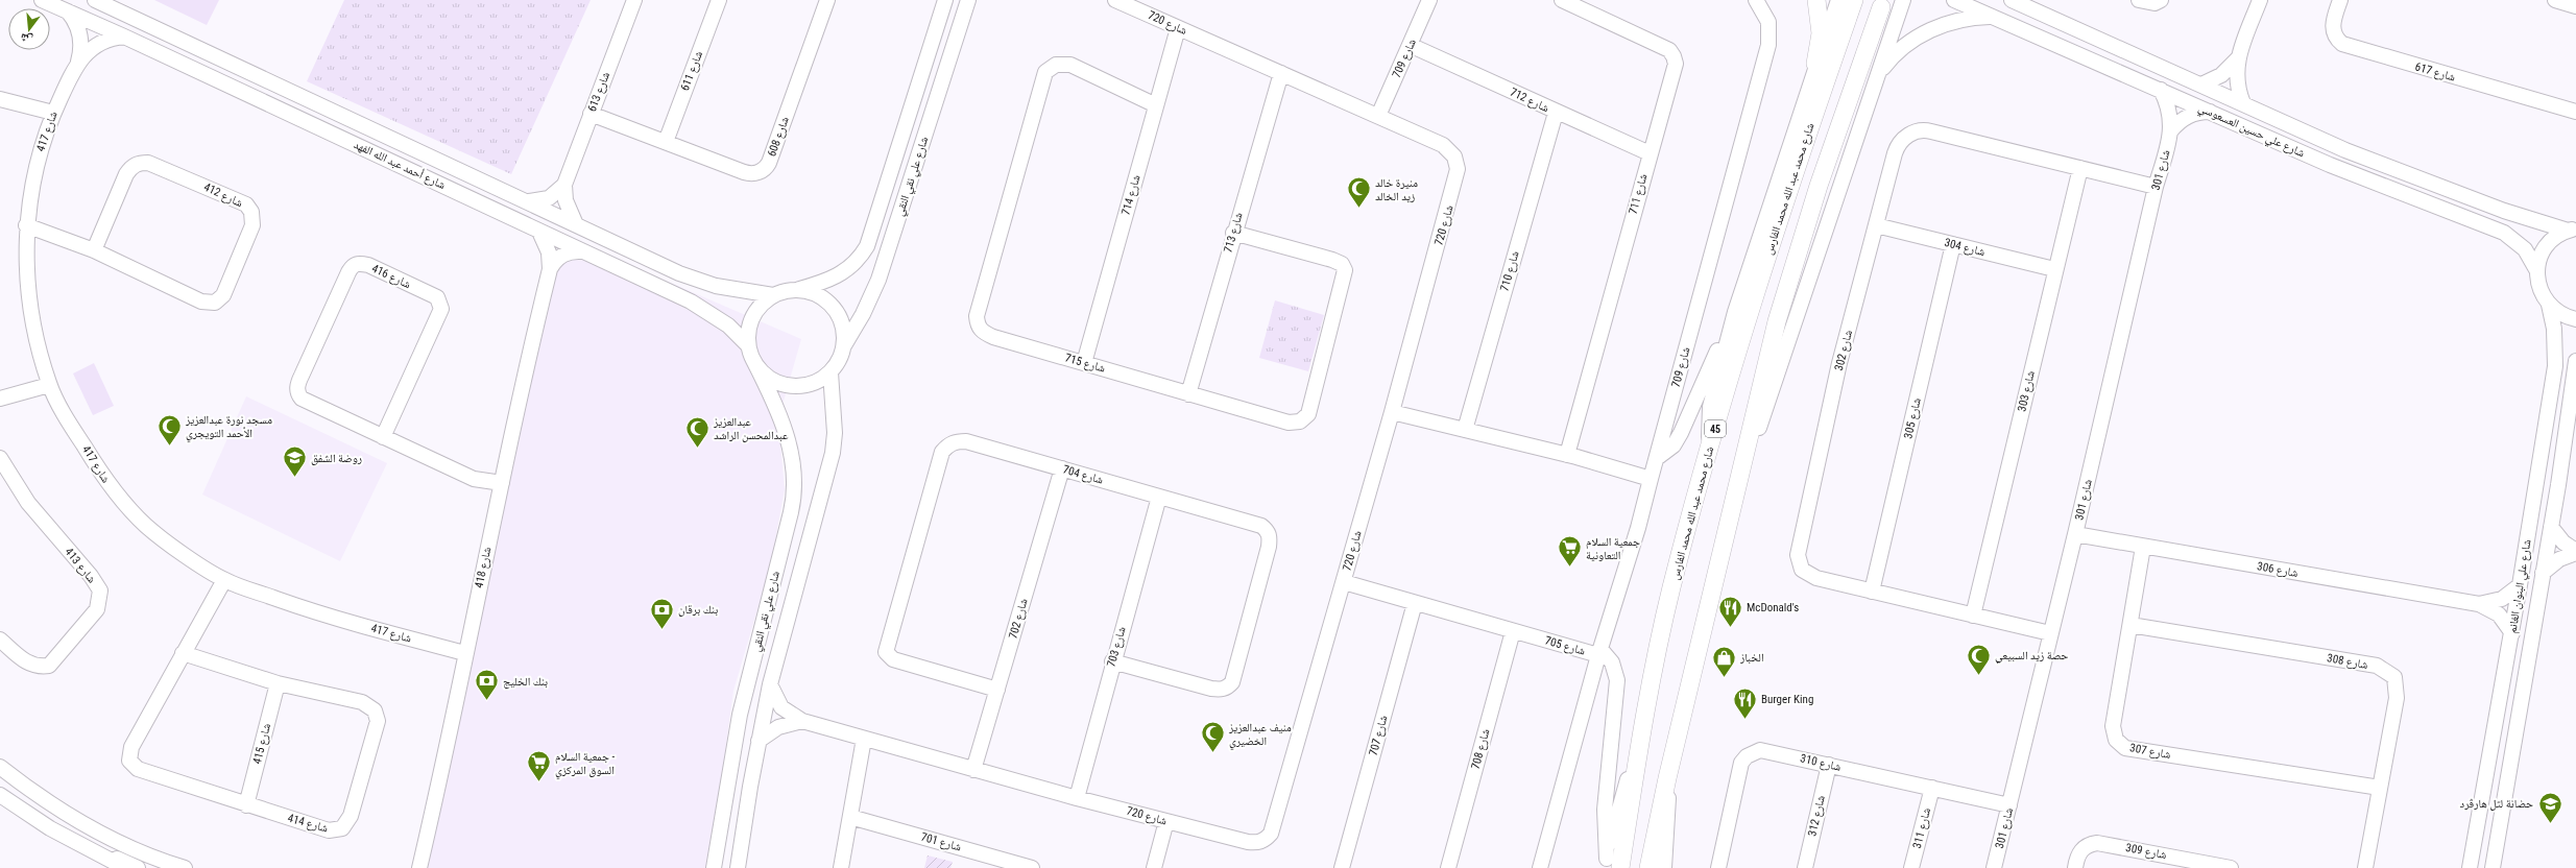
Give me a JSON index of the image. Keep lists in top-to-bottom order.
{
  "streets": {
    "main road": ["شارع محمد عبد الله محمد الفارس", "45"],
    "street": [
      "شارع 720",
      "شارع 709",
      "شارع 611",
      "شارع 617",
      "شارع 613",
      "شارع 712",
      "شارع علي حسين العسعوسي",
      "شارع 417",
      "شارع 608",
      "شارع أحمد عبد الله الفهد",
      "شارع 301",
      "شارع علي نقي النقي",
      "شارع 711",
      "شارع 412",
      "شارع 714",
      "شارع 713",
      "شارع 304",
      "شارع 710",
      "شارع 416",
      "شارع 302",
      "شارع 715",
      "شارع 303",
      "شارع 305",
      "شارع 704",
      "شارع 413",
      "شارع 418",
      "شارع 306",
      "شارع علي البنوان الغانم",
      "شارع 702",
      "شارع 705",
      "شارع 703",
      "شارع 308",
      "شارع 707",
      "شارع 415",
      "شارع 708",
      "شارع 307",
      "شارع 310",
      "شارع 312",
      "شارع 414",
      "شارع 311",
      "شارع 701",
      "شارع 309"
    ]
  },
  "crossings": [
    ["شارع 720", "شارع 709"],
    ["شارع 720", "شارع علي نقي النقي"],
    ["شارع 720", "شارع 714"],
    ["شارع 720", "شارع 713"],
    ["شارع 720", "شارع 702"],
    ["شارع 720", "شارع 705"],
    ["شارع 720", "شارع 703"],
    ["شارع 709", "شارع 712"],
    ["شارع 709", "شارع 705"],
    ["شارع 611", "شارع 608"],
    ["شارع 613", "شارع 608"],
    ["شارع 613", "شارع أحمد عبد الله الفهد"],
    ["شارع 712", "شارع 711"],
    ["شارع 712", "شارع 710"],
    ["شارع علي حسين العسعوسي", "شارع 301"],
    ["شارع 417", "شارع أحمد عبد الله الفهد"],
    ["شارع 417", "شارع 412"],
    ["شارع 417", "شارع 418"],
    ["شارع 417", "شارع 414"],
    ["شارع أحمد عبد الله الفهد", "شارع علي نقي النقي"],
    ["شارع أحمد عبد الله الفهد", "شارع 418"],
    ["شارع 301", "شارع 302"],
    ["شارع 301", "شارع 306"],
    ["شارع 301", "شارع 310"],
    ["شارع 714", "شارع 715"],
    ["شارع 713", "شارع 715"],
    ["شارع 304", "شارع 302"],
    ["شارع 304", "شارع 303"],
    ["شارع 304", "شارع 305"],
    ["شارع 416", "شارع 418"],
    ["شارع 302", "شارع 303"],
    ["شارع 302", "شارع 305"],
    ["شارع 704", "شارع 702"],
    ["شارع 704", "شارع 703"],
    ["شارع 306", "شارع علي البنوان الغانم"],
    ["شارع 306", "شارع 307"],
    ["شارع 705", "شارع 707"],
    ["شارع 705", "شارع 708"],
    ["شارع 308", "شارع 307"],
    ["شارع 415", "شارع 414"],
    ["شارع 310", "شارع 312"],
    ["شارع 310", "شارع 311"]
  ],
  "places": {
    "mosque": [
      "منيرة خالد زيد الخالد",
      "مسجد نورة عبدالعزيز الأحمد التويجري",
      "عبدالعزيز عبدالمحسن الراشد",
      "حصة زيد السبيعي",
      "منيف عبدالعزيز الخضيري"
    ],
    "school or university": ["روضة الشفق", "حضانة لتل هارڤرد"],
    "supermarket": ["جمعية السلام التعاونية", "جمعية السلام - السوق المركزي"],
    "restaurant": ["McDonald's", "Burger King"],
    "bank": ["بنك برقان", "بنك الخليج"],
    "shop": ["الخباز"]
  },
  "north": "bottom"
}
